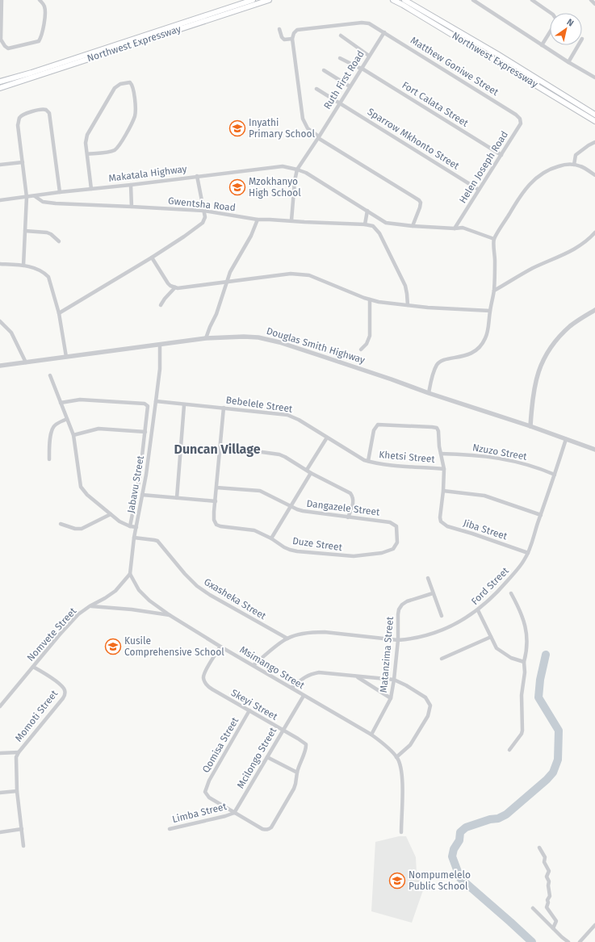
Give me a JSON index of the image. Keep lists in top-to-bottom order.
{
  "streets": {
    "main road": ["Northwest Expressway"],
    "street": [
      "Matthew Goniwe Street",
      "Ruth First Road",
      "Fort Calata Street",
      "Sparrow Mkhonto Street",
      "Helen Joseph Road",
      "Makatala Highway",
      "Gwentsha Road",
      "Douglas Smith Highway",
      "Bebelele Street",
      "Nzuzo Street",
      "Khetsi Street",
      "Jabavu Street",
      "Dangazele Street",
      "Jiba Street",
      "Duze Street",
      "Ford Street",
      "Gxasheka Street",
      "Nomvete Street",
      "Matanzima Street",
      "Msimango Street",
      "Skeyi Street",
      "Momoti Street",
      "Qomisa Street",
      "Mcilongo Street",
      "Limba Street"
    ]
  },
  "crossings": [
    ["Matthew Goniwe Street", "Ruth First Road"],
    ["Matthew Goniwe Street", "Helen Joseph Road"],
    ["Ruth First Road", "Fort Calata Street"],
    ["Ruth First Road", "Sparrow Mkhonto Street"],
    ["Ruth First Road", "Makatala Highway"],
    ["Fort Calata Street", "Helen Joseph Road"],
    ["Sparrow Mkhonto Street", "Helen Joseph Road"],
    ["Helen Joseph Road", "Makatala Highway"],
    ["Makatala Highway", "Gwentsha Road"],
    ["Douglas Smith Highway", "Jabavu Street"],
    ["Douglas Smith Highway", "Ford Street"],
    ["Bebelele Street", "Khetsi Street"],
    ["Bebelele Street", "Jabavu Street"],
    ["Nzuzo Street", "Ford Street"],
    ["Jabavu Street", "Gxasheka Street"],
    ["Jabavu Street", "Msimango Street"],
    ["Dangazele Street", "Duze Street"],
    ["Jiba Street", "Ford Street"],
    ["Ford Street", "Gxasheka Street"],
    ["Ford Street", "Matanzima Street"],
    ["Ford Street", "Msimango Street"],
    ["Nomvete Street", "Msimango Street"],
    ["Nomvete Street", "Momoti Street"],
    ["Matanzima Street", "Msimango Street"],
    ["Msimango Street", "Skeyi Street"],
    ["Msimango Street", "Mcilongo Street"],
    ["Skeyi Street", "Qomisa Street"],
    ["Skeyi Street", "Mcilongo Street"],
    ["Skeyi Street", "Limba Street"],
    ["Qomisa Street", "Limba Street"],
    ["Mcilongo Street", "Limba Street"]
  ],
  "districts": ["Duncan Village"],
  "places": {
    "school or university": [
      "Inyathi Primary School",
      "Mzokhanyo High School",
      "Kusile Comprehensive School",
      "Nompumelelo Public School"
    ]
  },
  "north": "top right"
}
